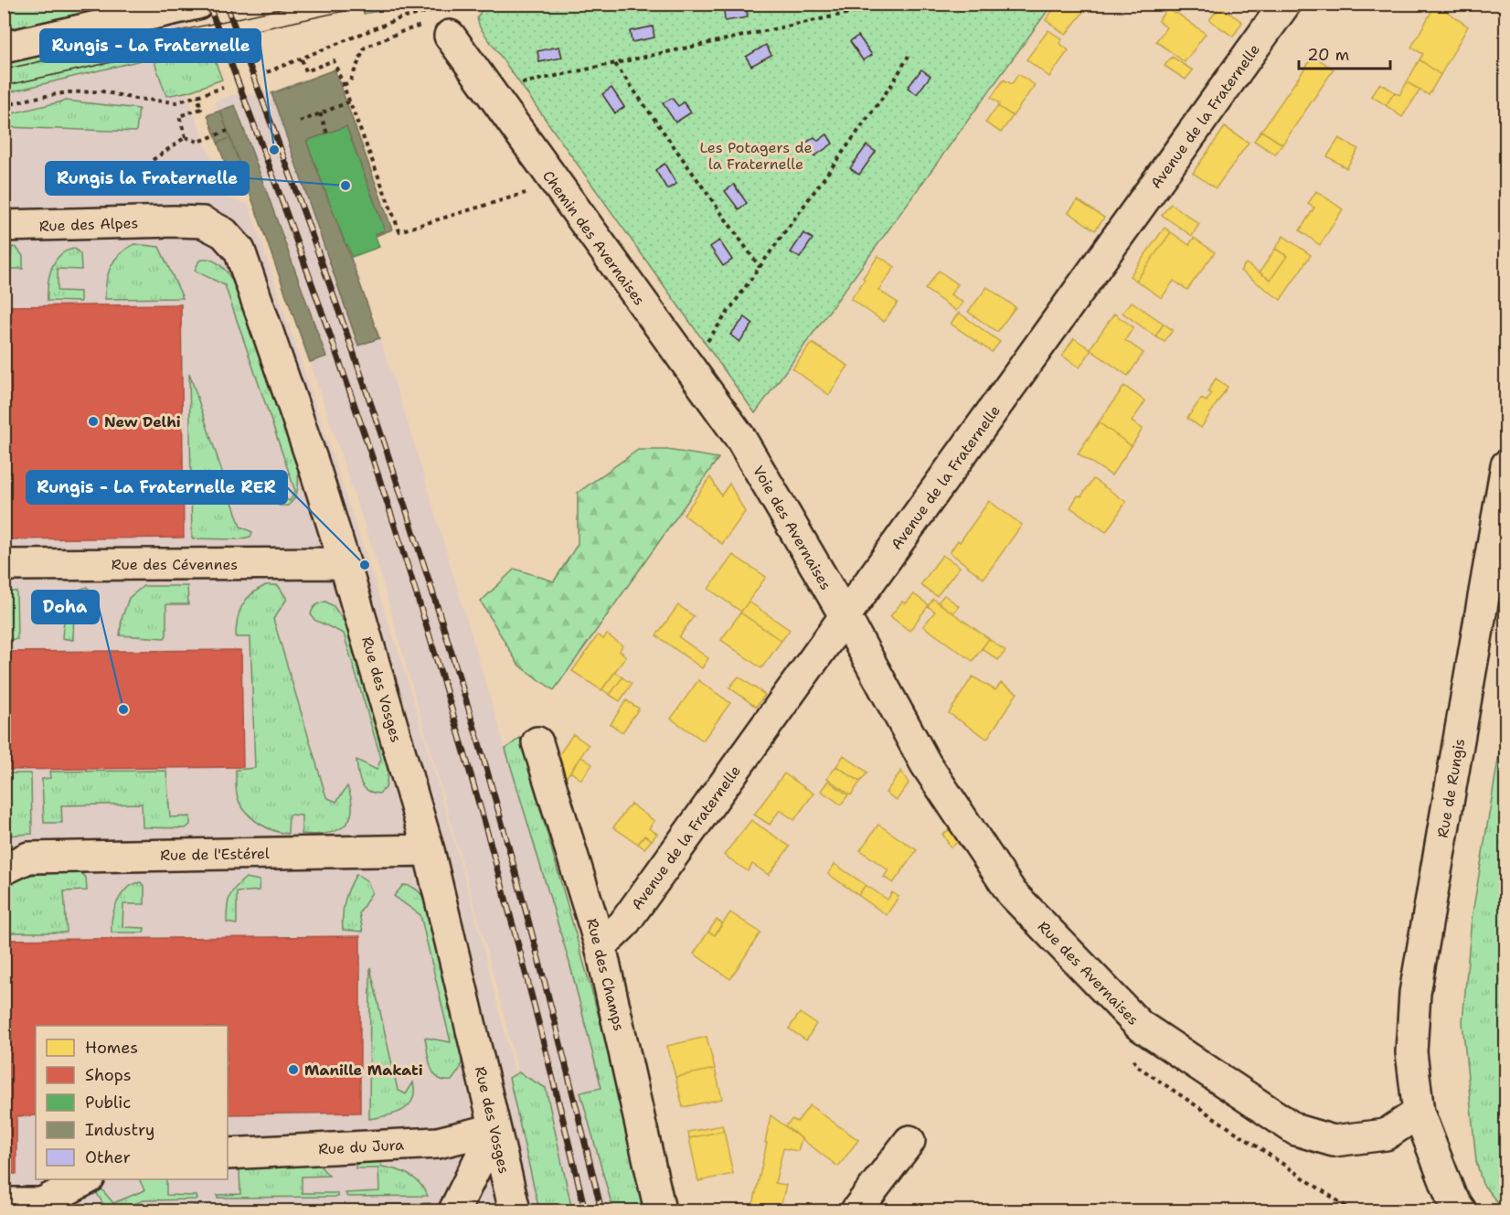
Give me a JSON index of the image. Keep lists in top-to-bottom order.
{
  "streets": {
    "street": [
      "Avenue de la Fraternelle",
      "Rue des Alpes",
      "Chemin des Avernaises",
      "Voie des Avernaises",
      "Rue des Cévennes",
      "Rue des Vosges",
      "Rue de Rungis",
      "Rue de l'Estérel",
      "Rue des Avernaises",
      "Rue des Champs",
      "Rue du Jura"
    ]
  },
  "crossings": [
    ["Avenue de la Fraternelle", "Voie des Avernaises"],
    ["Avenue de la Fraternelle", "Rue des Avernaises"],
    ["Avenue de la Fraternelle", "Rue des Champs"],
    ["Rue des Alpes", "Rue des Vosges"],
    ["Chemin des Avernaises", "Voie des Avernaises"],
    ["Voie des Avernaises", "Rue des Avernaises"],
    ["Rue des Cévennes", "Rue des Vosges"],
    ["Rue des Vosges", "Rue de l'Estérel"],
    ["Rue des Vosges", "Rue du Jura"],
    ["Rue de Rungis", "Rue des Avernaises"]
  ],
  "parks": ["Les Potagers de la Fraternelle"],
  "places": [
    "Rungis - La Fraternelle",
    "Rungis la Fraternelle",
    "New Delhi",
    "Rungis - La Fraternelle RER",
    "Doha",
    "Manille Makati"
  ],
  "legend": [
    "Homes",
    "Shops",
    "Public",
    "Industry",
    "Other"
  ],
  "scale_bar": "20 m"
}
